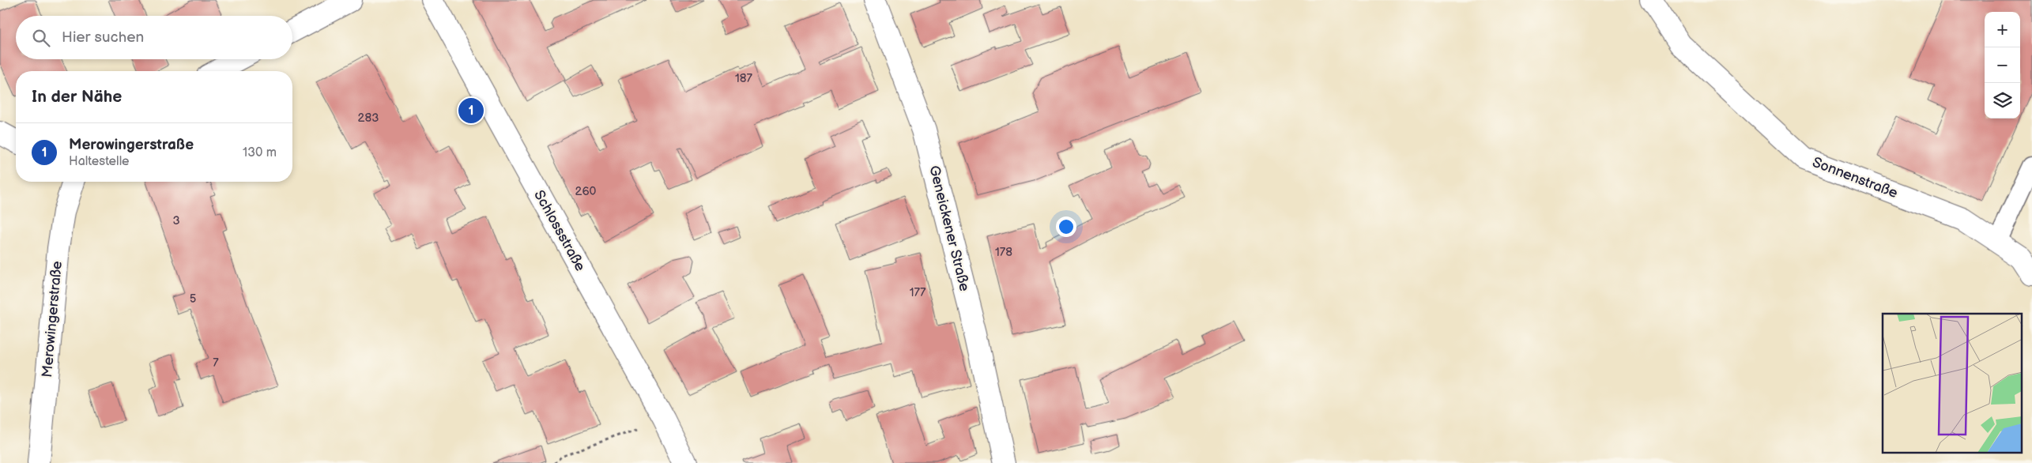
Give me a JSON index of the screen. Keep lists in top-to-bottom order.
{
  "streets": {
    "street": [
      "Sonnenstraße",
      "Geneickener Straße",
      "Schlossstraße",
      "Merowingerstraße"
    ]
  },
  "house_numbers": [
    "187",
    "283",
    "260",
    "3",
    "178",
    "177",
    "5",
    "7"
  ],
  "page": {
    "map_buttons": ["+", "−"],
    "search": "Hier suchen",
    "heading": "In der Nähe",
    "pins": "1",
    "list": [
      {
        "mark": "1",
        "name": "Merowingerstraße",
        "note": "Haltestelle",
        "value": "130 m"
      }
    ]
  }
}
